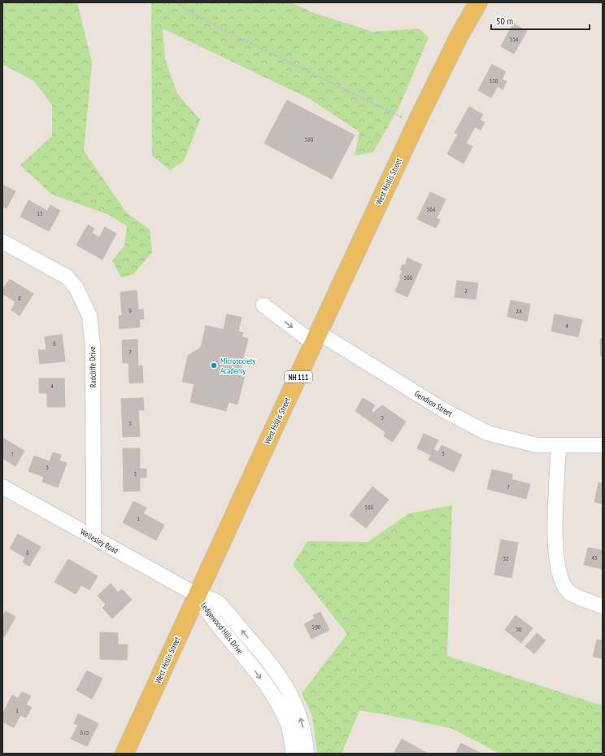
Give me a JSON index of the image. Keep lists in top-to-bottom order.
{
  "streets": {
    "main road": ["West Hollis Street", "NH 111"],
    "street": [
      "Radcliffe Drive",
      "Gendron Street",
      "Wellesley Road",
      "Ledgewood Hills Drive"
    ]
  },
  "crossings": [
    ["West Hollis Street", "Gendron Street"],
    ["West Hollis Street", "Wellesley Road"],
    ["West Hollis Street", "Ledgewood Hills Drive"],
    ["Radcliffe Drive", "Wellesley Road"],
    ["Wellesley Road", "Ledgewood Hills Drive"]
  ],
  "places": ["Microsociety Academy"],
  "house_numbers": [
    "554",
    "558",
    "589",
    "564",
    "13",
    "566",
    "2",
    "8",
    "9",
    "2A",
    "4",
    "6",
    "7",
    "4",
    "3",
    "5",
    "5",
    "7",
    "5",
    "3",
    "7",
    "586",
    "1",
    "6",
    "45",
    "52",
    "590",
    "50",
    "1",
    "615"
  ],
  "scale_bar": "50 m"
}
